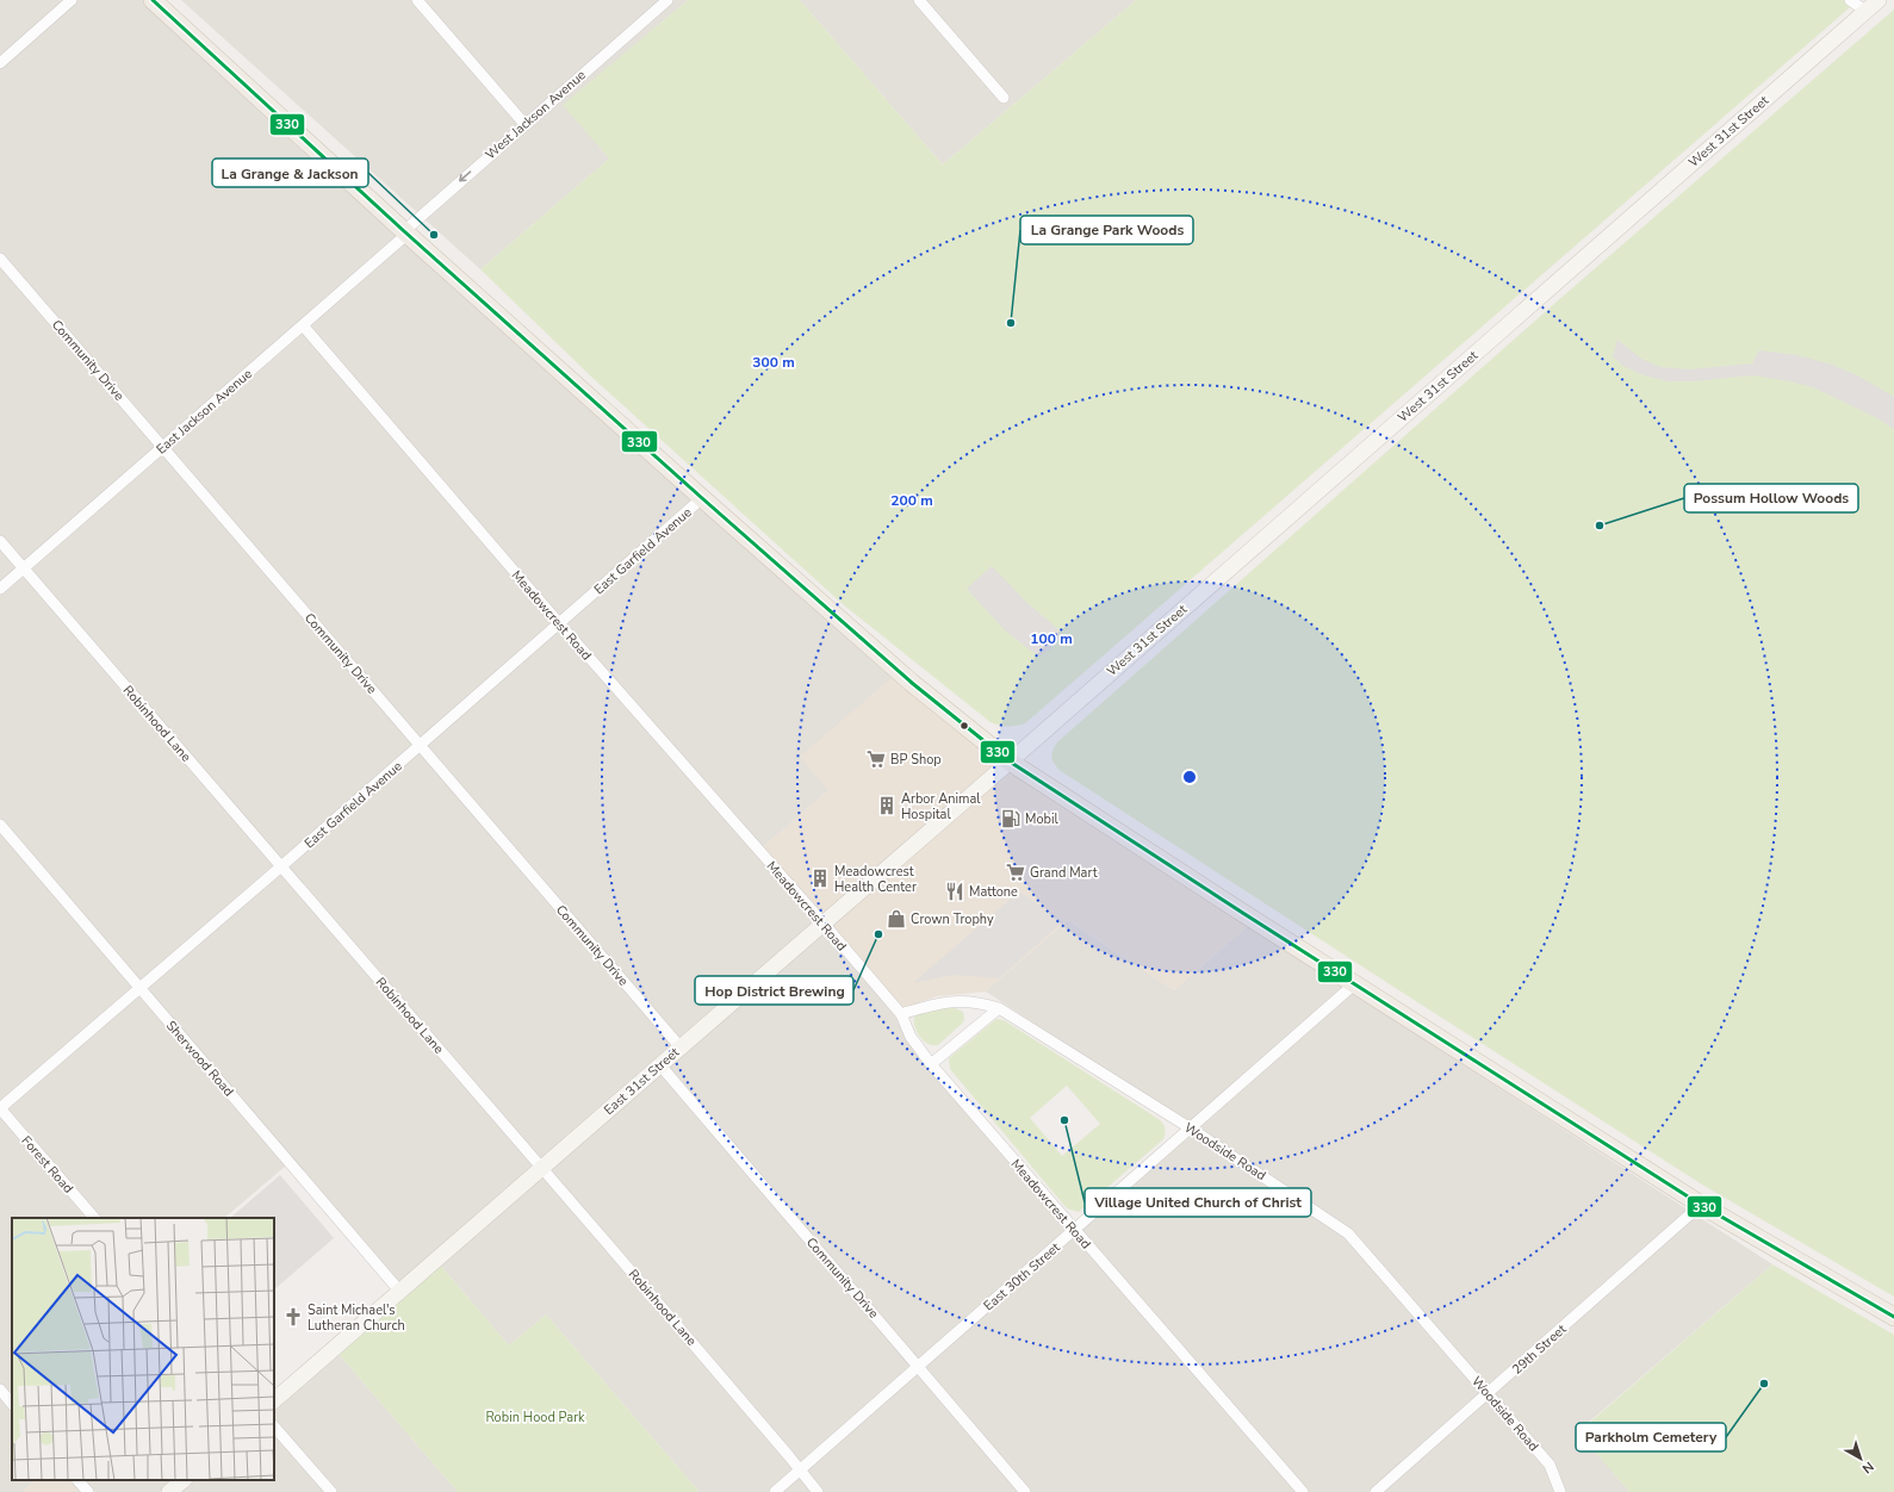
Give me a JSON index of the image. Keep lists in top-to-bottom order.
{
  "streets": {
    "main road": ["West 31st Street", "East 31st Street"],
    "street": [
      "West Jackson Avenue",
      "Community Drive",
      "East Jackson Avenue",
      "East Garfield Avenue",
      "Meadowcrest Road",
      "Robinhood Lane",
      "Sherwood Road",
      "Woodside Road",
      "Forest Road",
      "East 30th Street",
      "29th Street"
    ]
  },
  "crossings": [
    ["West Jackson Avenue", "East Jackson Avenue"],
    ["West 31st Street", "East 31st Street"],
    ["Community Drive", "East Jackson Avenue"],
    ["Community Drive", "East Garfield Avenue"],
    ["Community Drive", "East 31st Street"],
    ["Community Drive", "East 30th Street"],
    ["East Jackson Avenue", "Meadowcrest Road"],
    ["East Jackson Avenue", "Robinhood Lane"],
    ["East Garfield Avenue", "Meadowcrest Road"],
    ["East Garfield Avenue", "Robinhood Lane"],
    ["East Garfield Avenue", "Sherwood Road"],
    ["East Garfield Avenue", "Forest Road"],
    ["Meadowcrest Road", "East 31st Street"],
    ["Meadowcrest Road", "Woodside Road"],
    ["Meadowcrest Road", "East 30th Street"],
    ["Robinhood Lane", "East 31st Street"],
    ["Robinhood Lane", "East 30th Street"],
    ["Sherwood Road", "East 31st Street"],
    ["Woodside Road", "East 30th Street"],
    ["Woodside Road", "29th Street"]
  ],
  "one_way": ["West Jackson Avenue"],
  "parks": ["Robin Hood Park"],
  "places": {
    "other": [
      "La Grange & Jackson",
      "La Grange Park Woods",
      "Possum Hollow Woods",
      "Hop District Brewing",
      "Village United Church of Christ",
      "Parkholm Cemetery"
    ],
    "supermarket": ["BP Shop", "Grand Mart"],
    "building": ["Arbor Animal Hospital", "Meadowcrest Health Center"],
    "fuel station": ["Mobil"],
    "restaurant": ["Mattone"],
    "shop": ["Crown Trophy"],
    "church": ["Saint Michael's Lutheran Church"]
  },
  "lines": ["transit line 330"],
  "north": "bottom right",
  "rings": ["300 m", "200 m", "100 m"]
}
